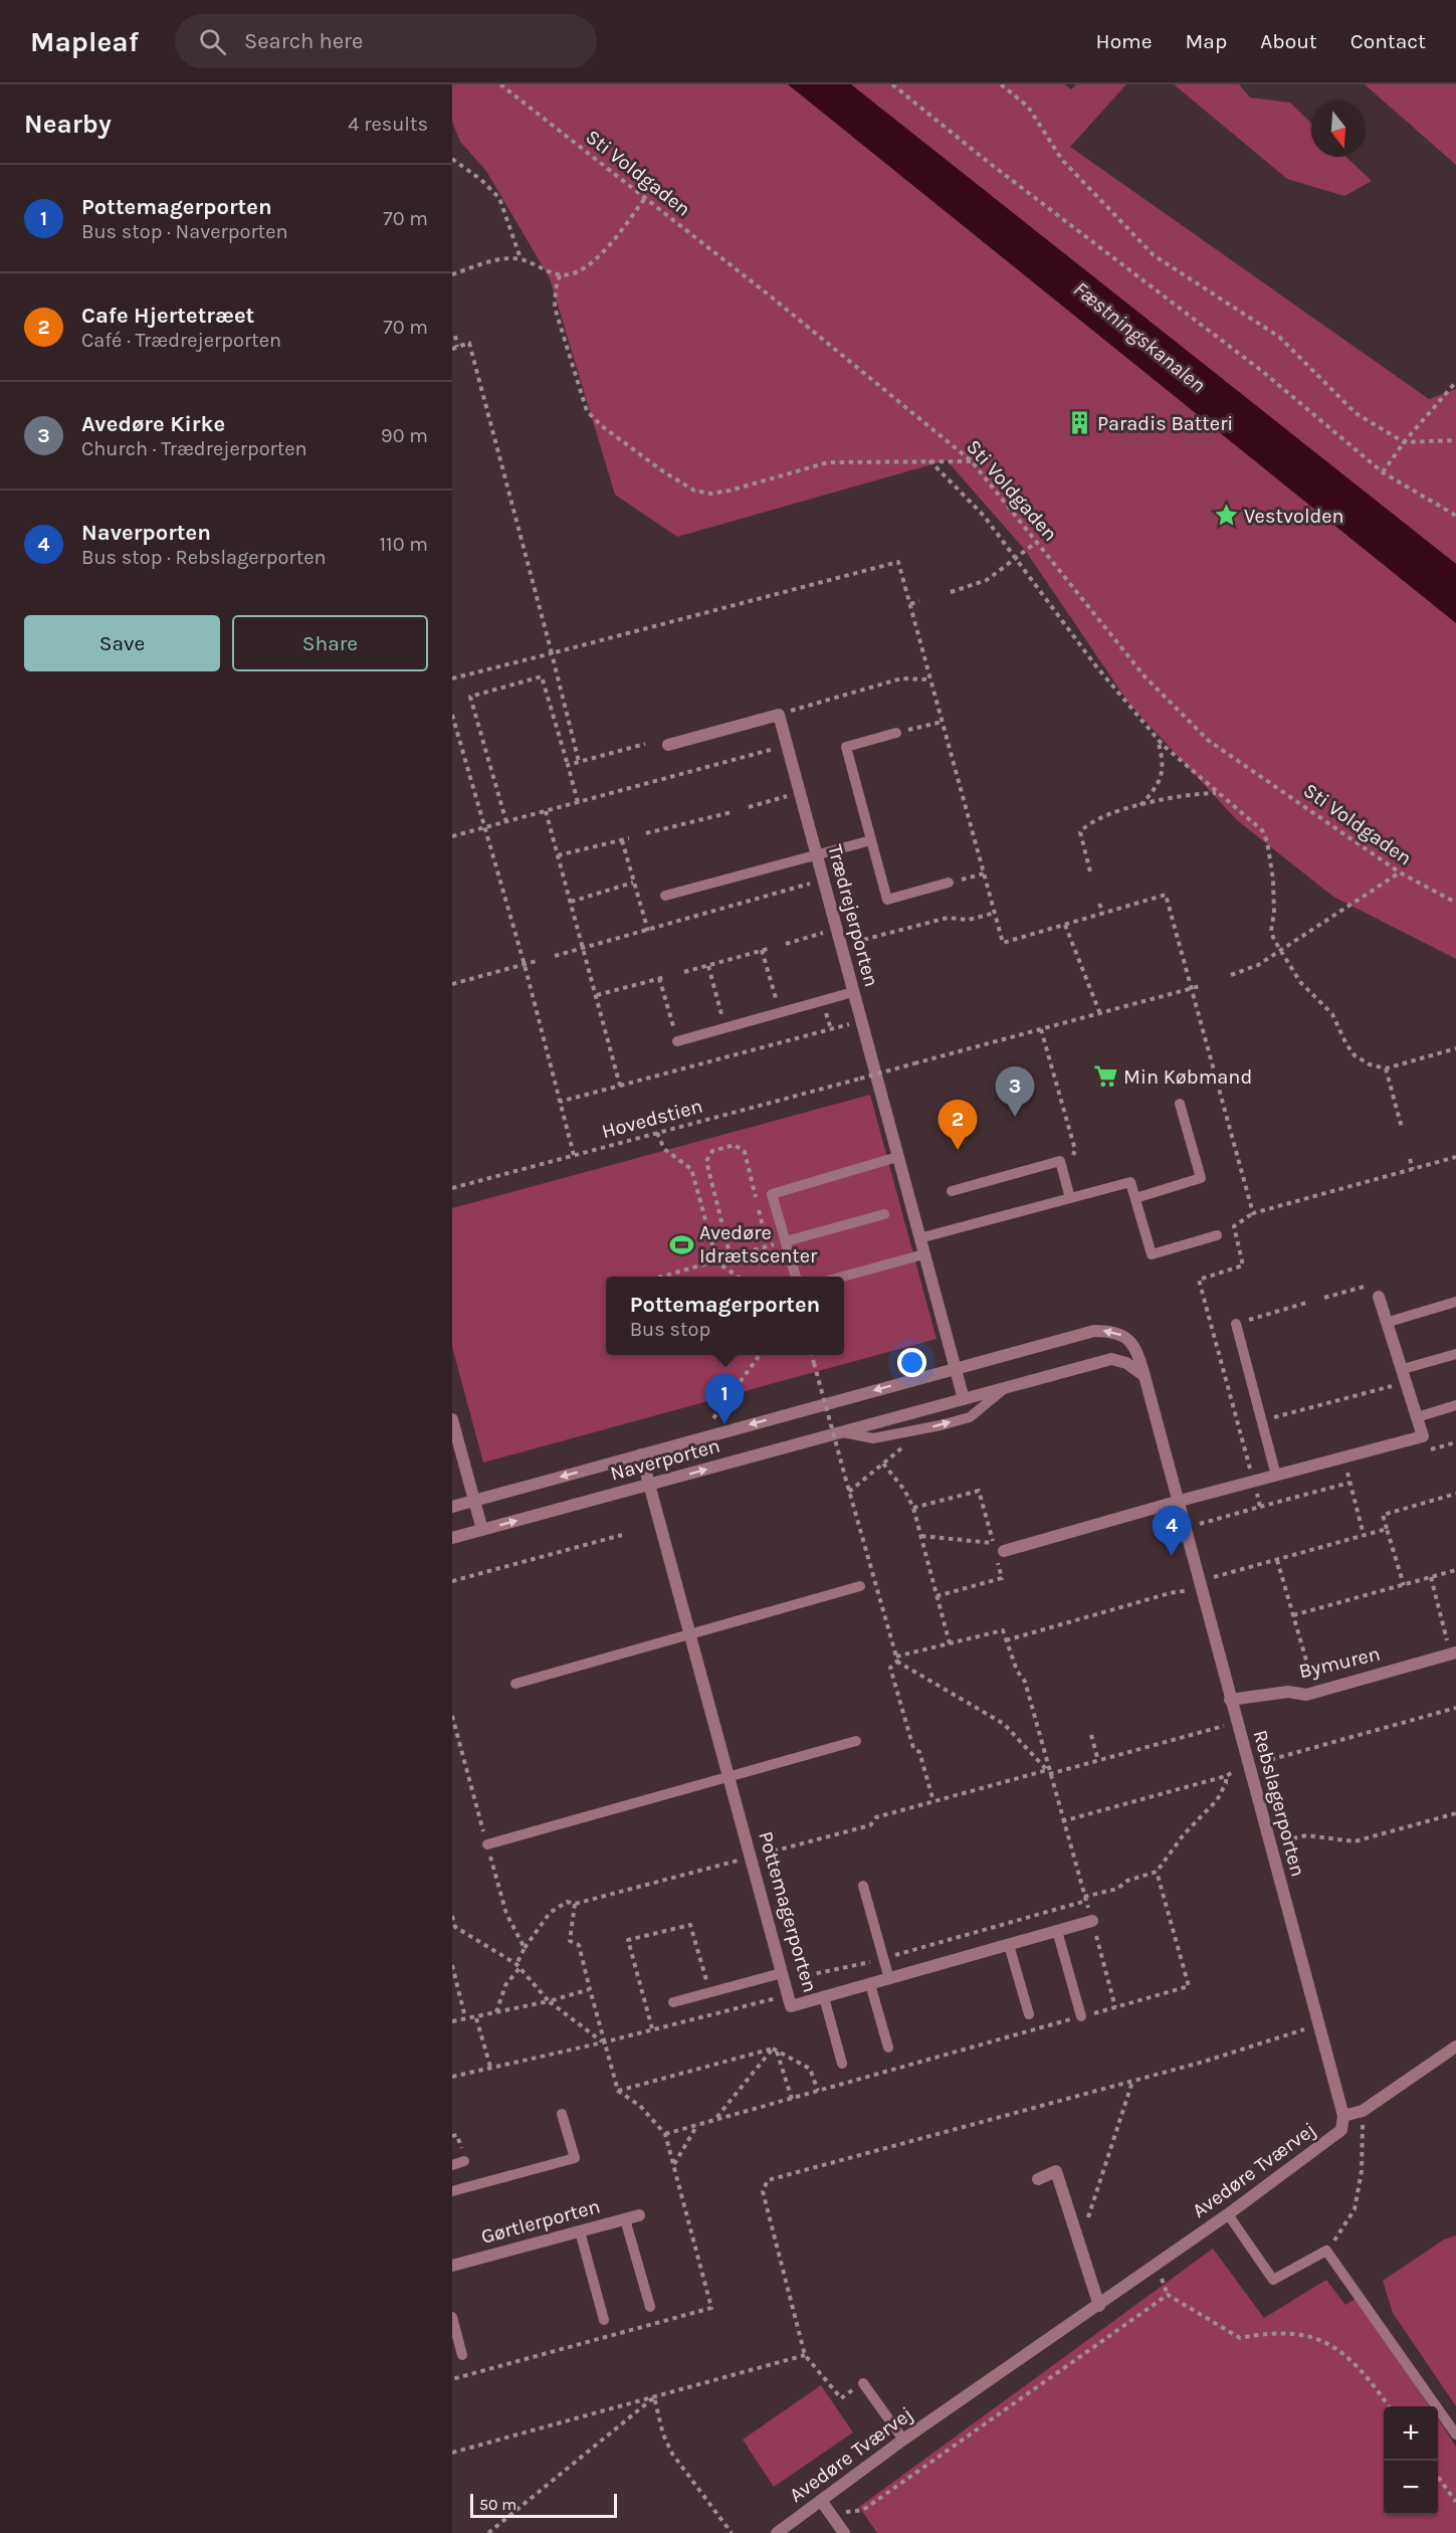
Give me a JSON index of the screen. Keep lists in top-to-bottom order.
{
  "streets": {
    "street": [
      "Trædrejerporten",
      "Naverporten",
      "Bymuren",
      "Rebslagerporten",
      "Pottemagerporten",
      "Avedøre Tværvej",
      "Gørtlerporten"
    ],
    "path": ["Sti Voldgaden", "Hovedstien"]
  },
  "crossings": [
    ["Trædrejerporten", "Naverporten"],
    ["Naverporten", "Rebslagerporten"],
    ["Naverporten", "Pottemagerporten"],
    ["Bymuren", "Rebslagerporten"],
    ["Rebslagerporten", "Avedøre Tværvej"]
  ],
  "water": ["Fæstningskanalen"],
  "places": {
    "building": ["Paradis Batteri"],
    "place": ["Vestvolden"],
    "supermarket": ["Min Købmand"],
    "sports": ["Avedøre Idrætscenter"]
  },
  "scale_bar": "50 m",
  "north": "bottom",
  "page": {
    "header": "Mapleaf",
    "search": "Search here",
    "nav": [
      "Home",
      "Map",
      "About",
      "Contact"
    ],
    "heading": ["Nearby", "4 results"],
    "list": [
      {
        "mark": "1",
        "name": "Pottemagerporten",
        "note": "Bus stop · Naverporten",
        "value": "70 m"
      },
      {
        "mark": "2",
        "name": "Cafe Hjertetræet",
        "note": "Café · Trædrejerporten",
        "value": "70 m"
      },
      {
        "mark": "3",
        "name": "Avedøre Kirke",
        "note": "Church · Trædrejerporten",
        "value": "90 m"
      },
      {
        "mark": "4",
        "name": "Naverporten",
        "note": "Bus stop · Rebslagerporten",
        "value": "110 m"
      }
    ],
    "buttons": ["Save", "Share"],
    "pins": [
      "3",
      "2",
      "1",
      "4"
    ],
    "popup": ["Pottemagerporten", "Bus stop"],
    "map_buttons": ["+", "−"],
    "scale": "50 m"
  }
}
